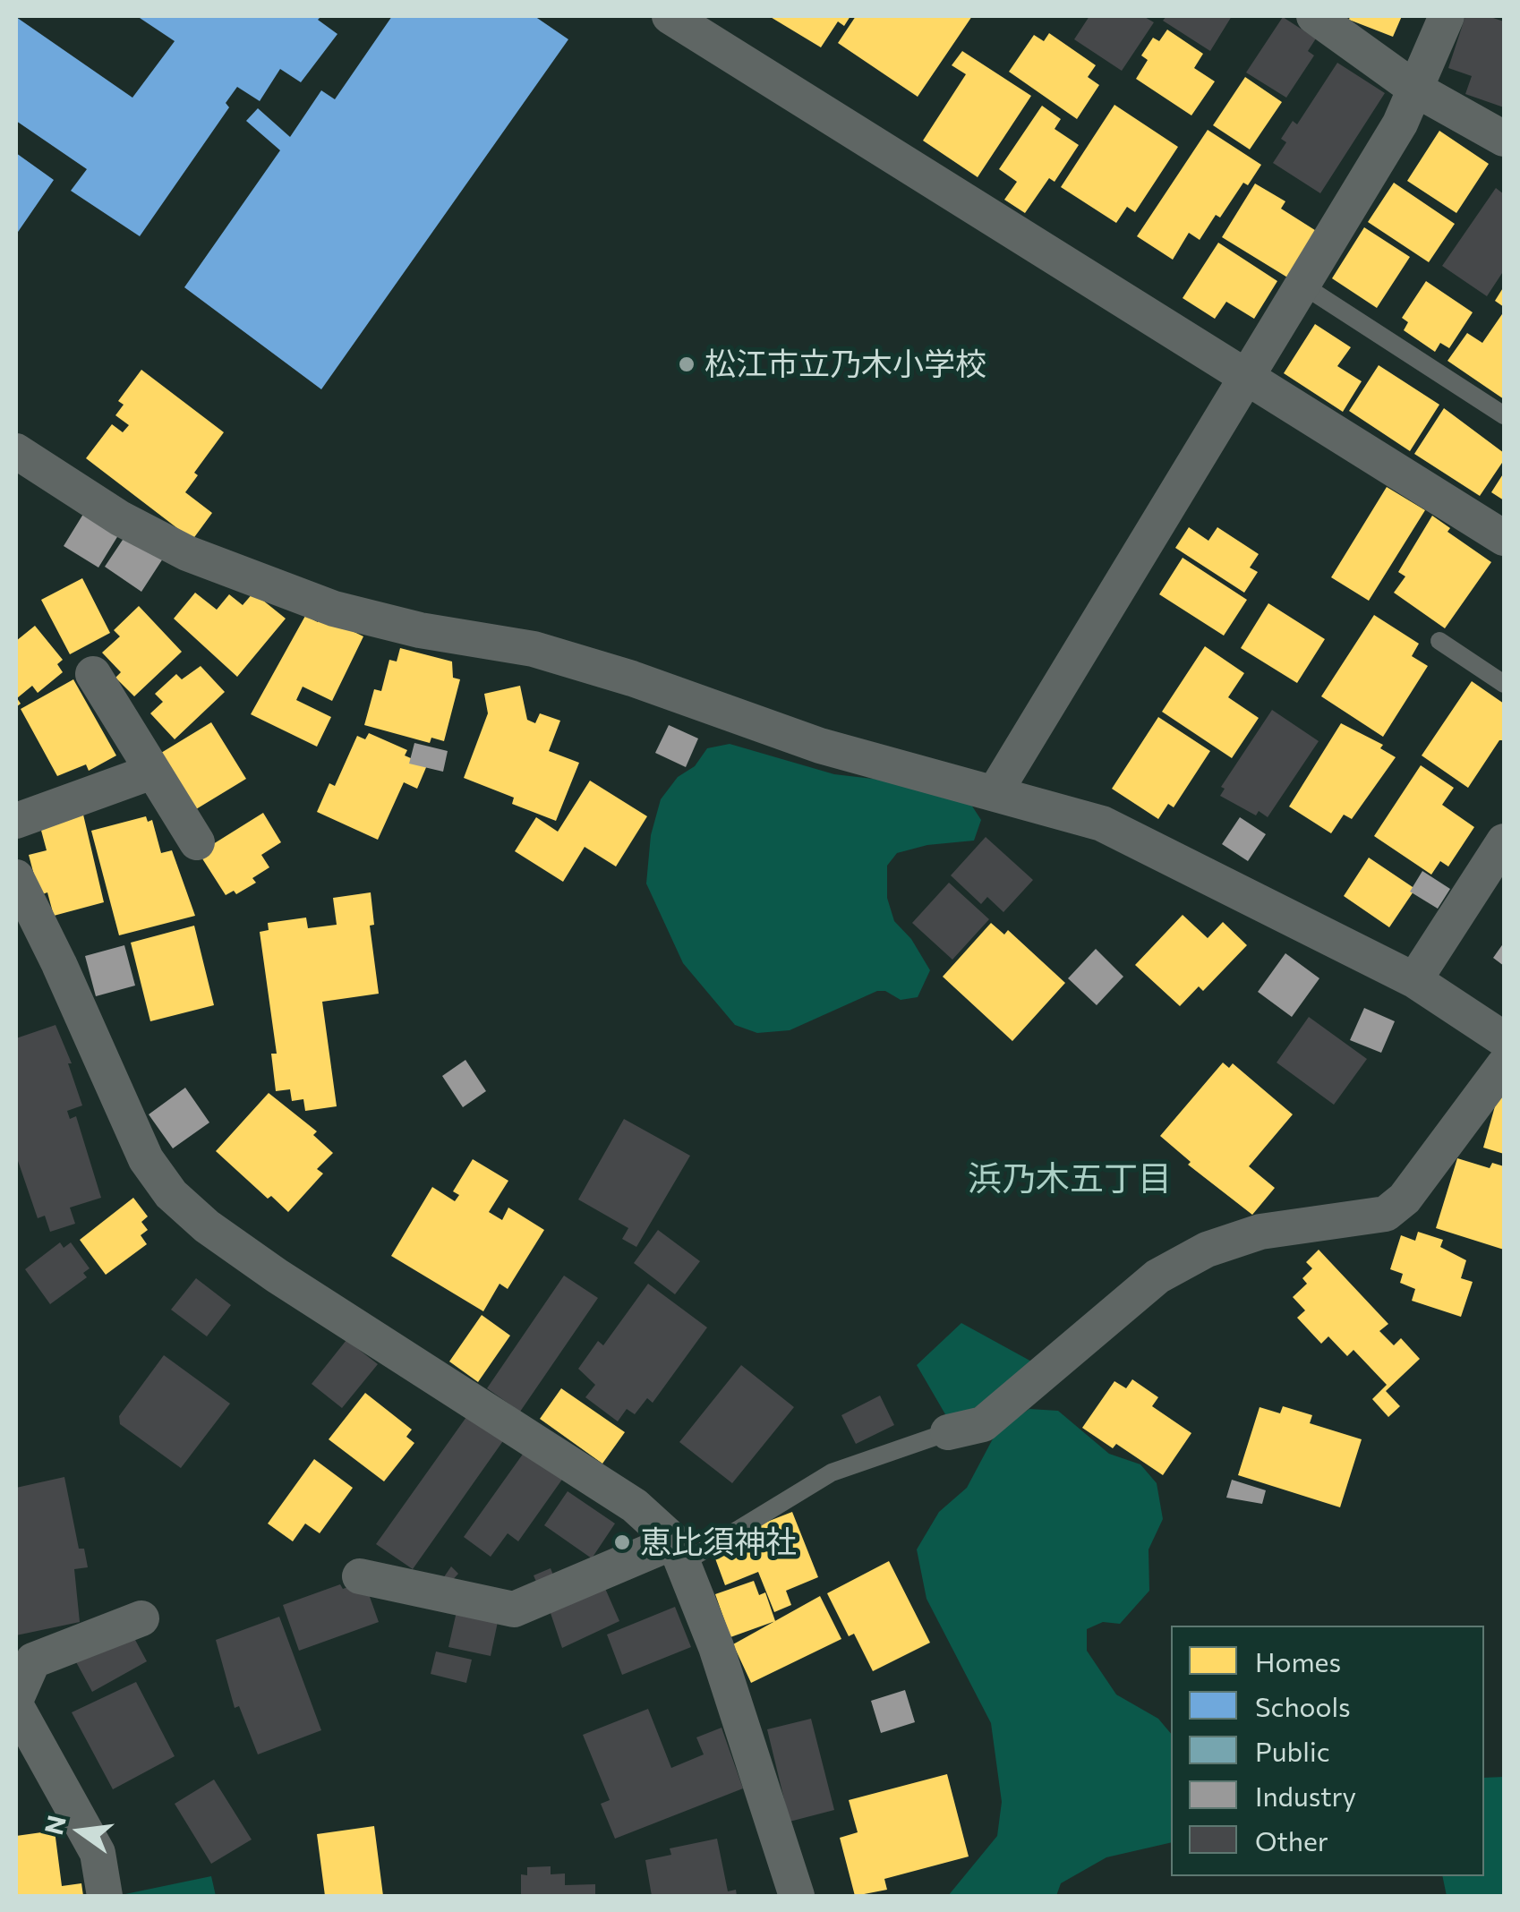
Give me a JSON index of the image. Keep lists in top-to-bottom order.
{
  "districts": ["浜乃木五丁目"],
  "places": ["松江市立乃木小学校", "恵比須神社"],
  "legend": [
    "Homes",
    "Schools",
    "Public",
    "Industry",
    "Other"
  ],
  "north": "left"
}
